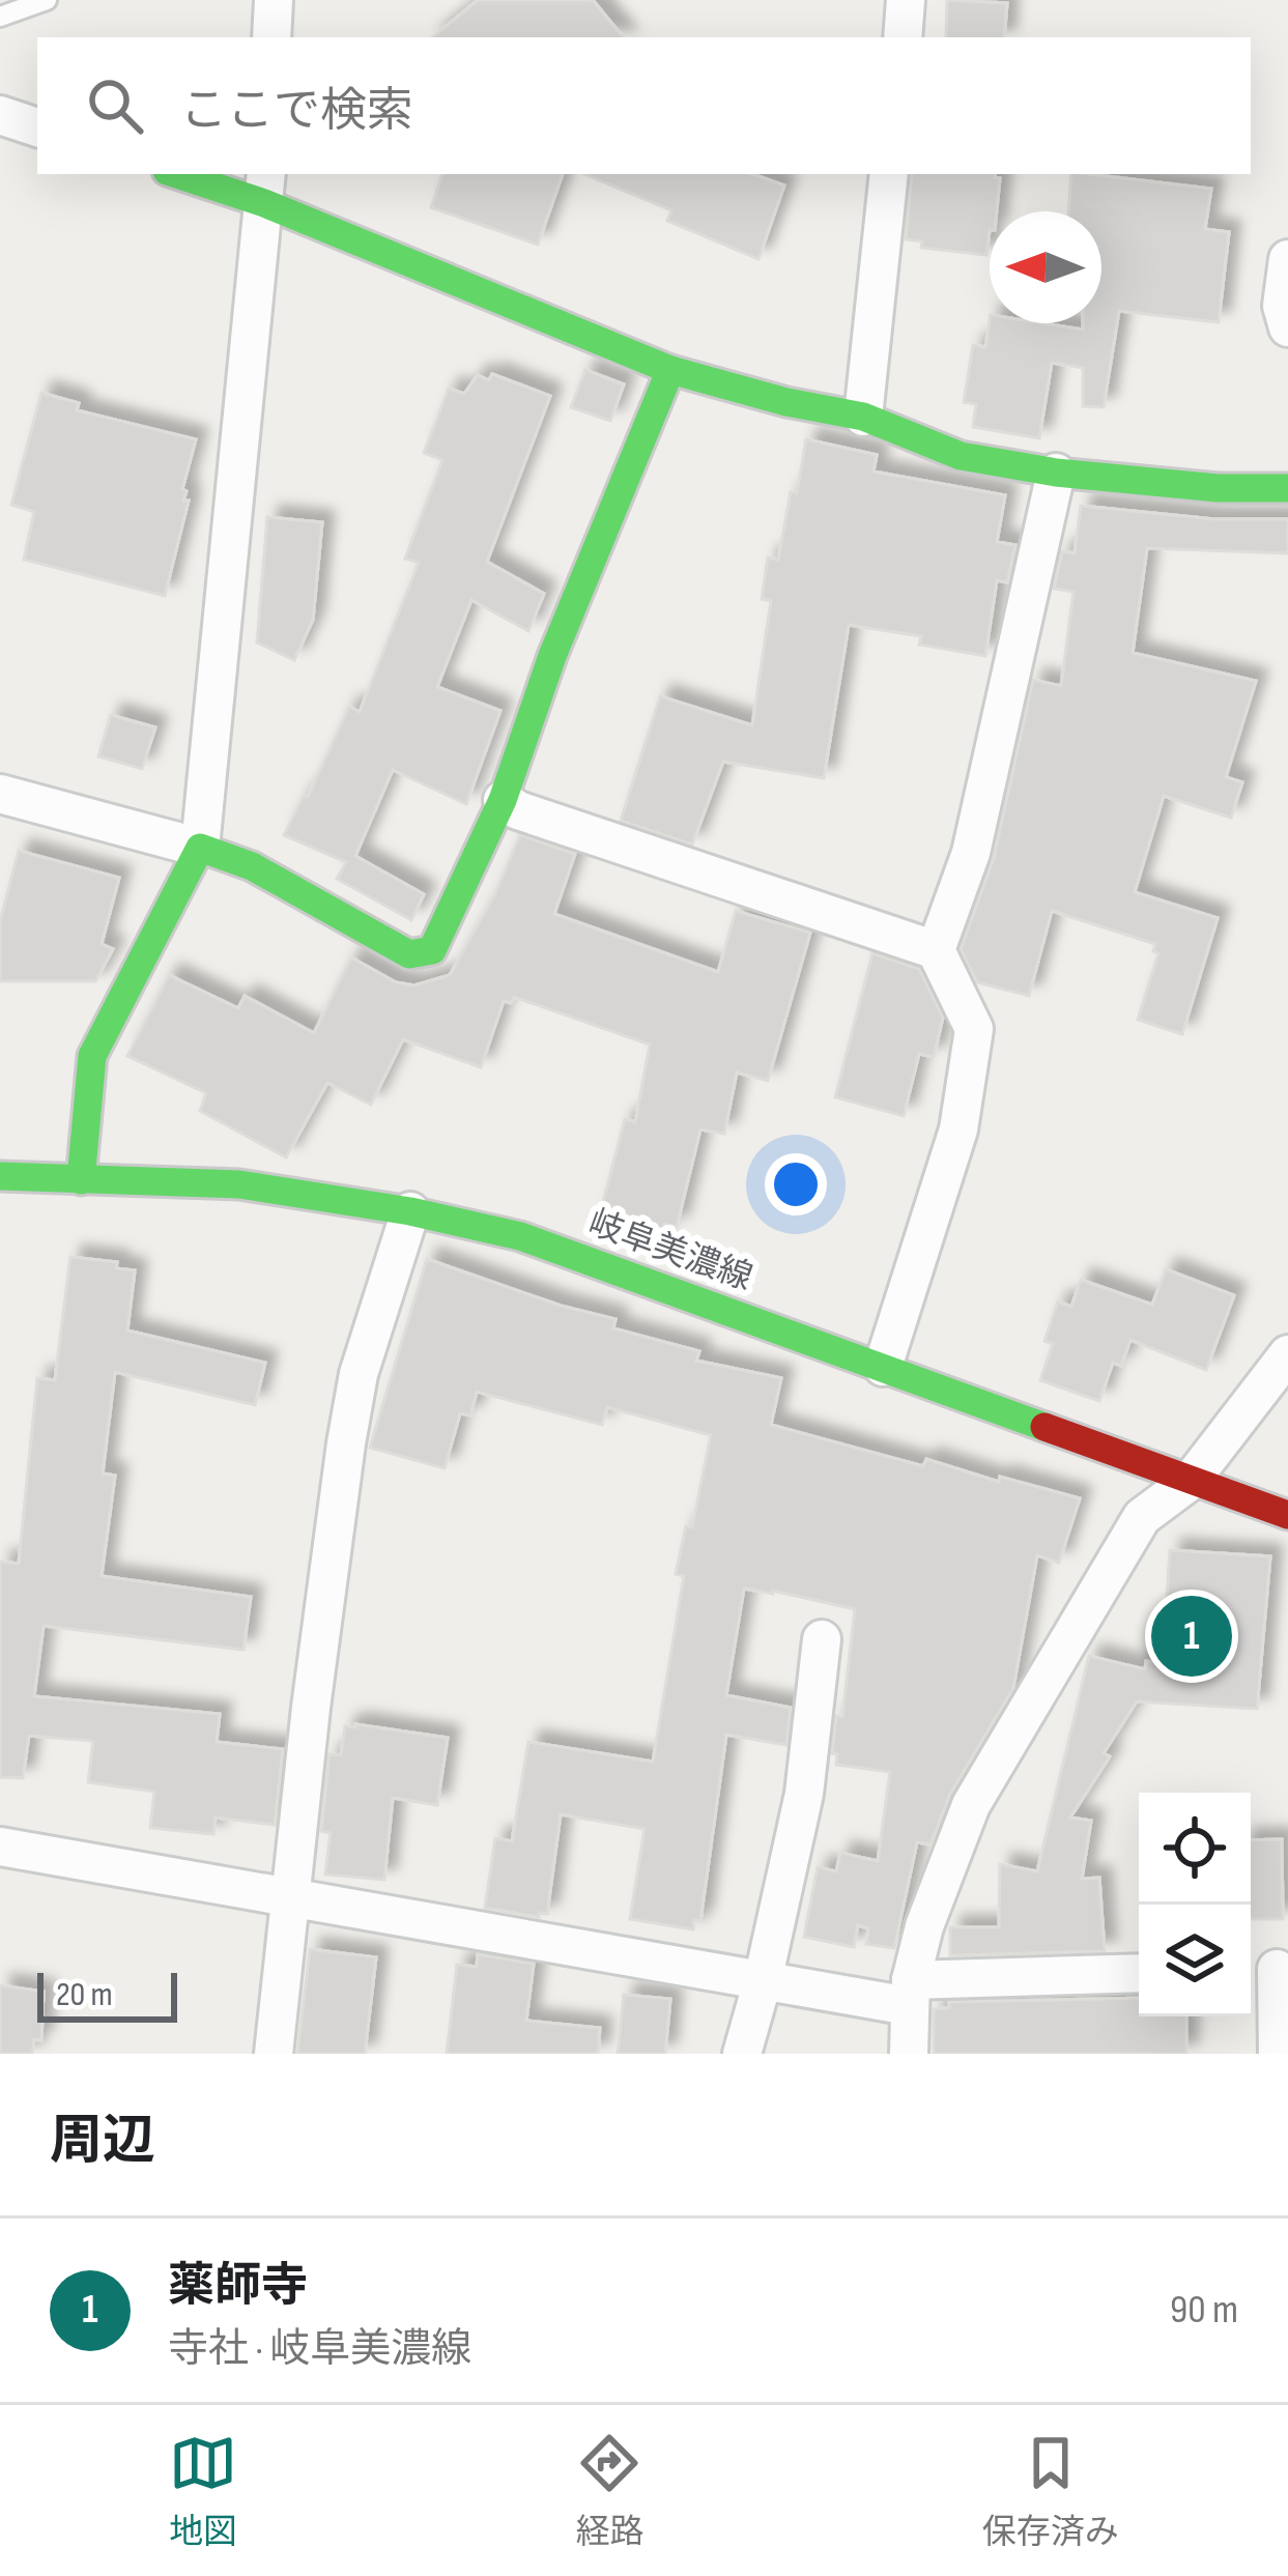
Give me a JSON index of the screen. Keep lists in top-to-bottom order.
{
  "streets": {
    "street": ["岐阜美濃線"]
  },
  "scale_bar": "20 m",
  "north": "left",
  "page": {
    "search": "ここで検索",
    "pins": "1",
    "scale": "20 m",
    "heading": "周辺",
    "list": [
      {
        "mark": "1",
        "name": "薬師寺",
        "note": "寺社 · 岐阜美濃線",
        "value": "90 m"
      }
    ],
    "nav": ["地図", "経路", "保存済み"]
  }
}
